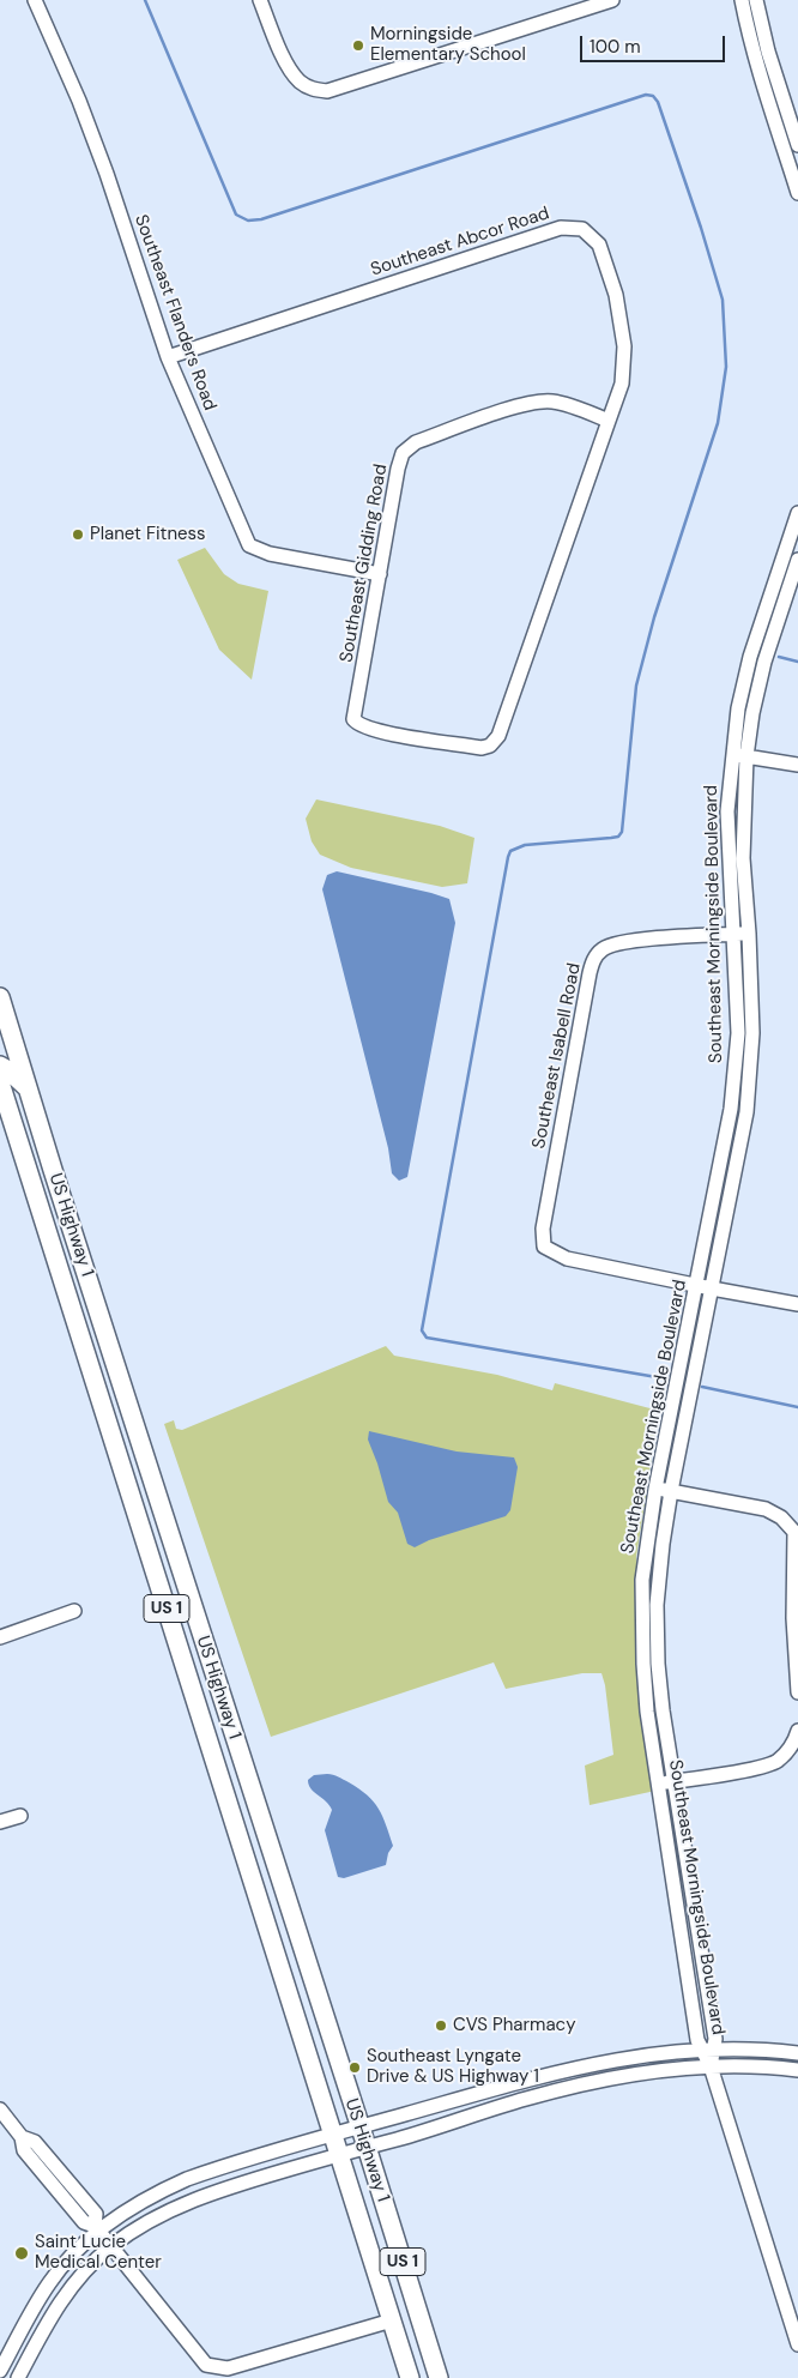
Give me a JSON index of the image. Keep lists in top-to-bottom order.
{
  "streets": {
    "main road": ["US Highway 1", "US 1"],
    "street": [
      "Southeast Abcor Road",
      "Southeast Flanders Road",
      "Southeast Gidding Road",
      "Southeast Morningside Boulevard",
      "Southeast Isabell Road"
    ]
  },
  "crossings": [
    ["Southeast Abcor Road", "Southeast Flanders Road"],
    ["Southeast Abcor Road", "Southeast Gidding Road"],
    ["Southeast Flanders Road", "Southeast Gidding Road"],
    ["Southeast Morningside Boulevard", "Southeast Isabell Road"]
  ],
  "places": [
    "Morningside Elementary School",
    "Planet Fitness",
    "CVS Pharmacy",
    "Southeast Lyngate Drive & US Highway 1",
    "Saint Lucie Medical Center"
  ],
  "scale_bar": "100 m"
}
